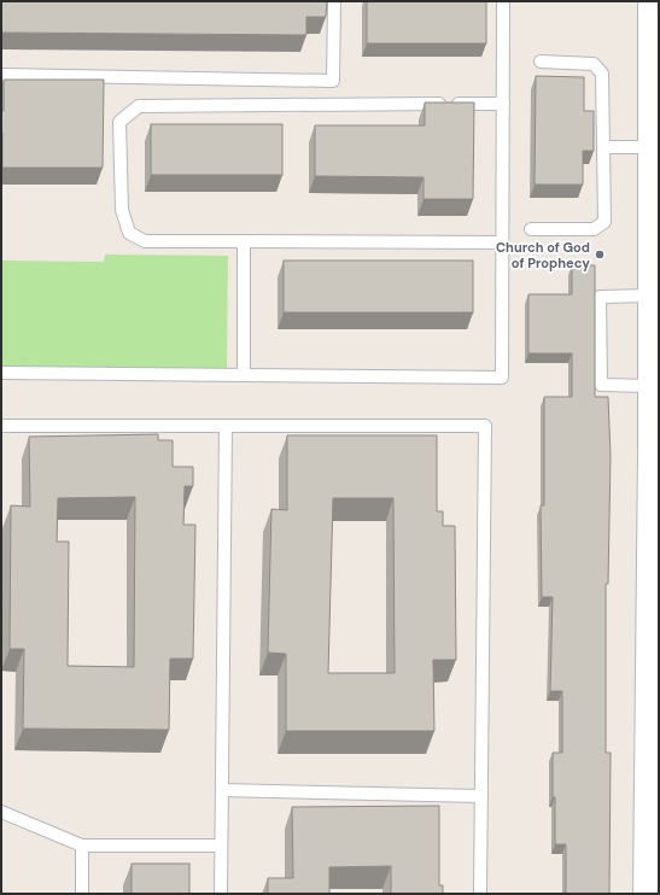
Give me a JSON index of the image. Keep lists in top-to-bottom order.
{
  "places": ["Church of God of Prophecy"]
}
